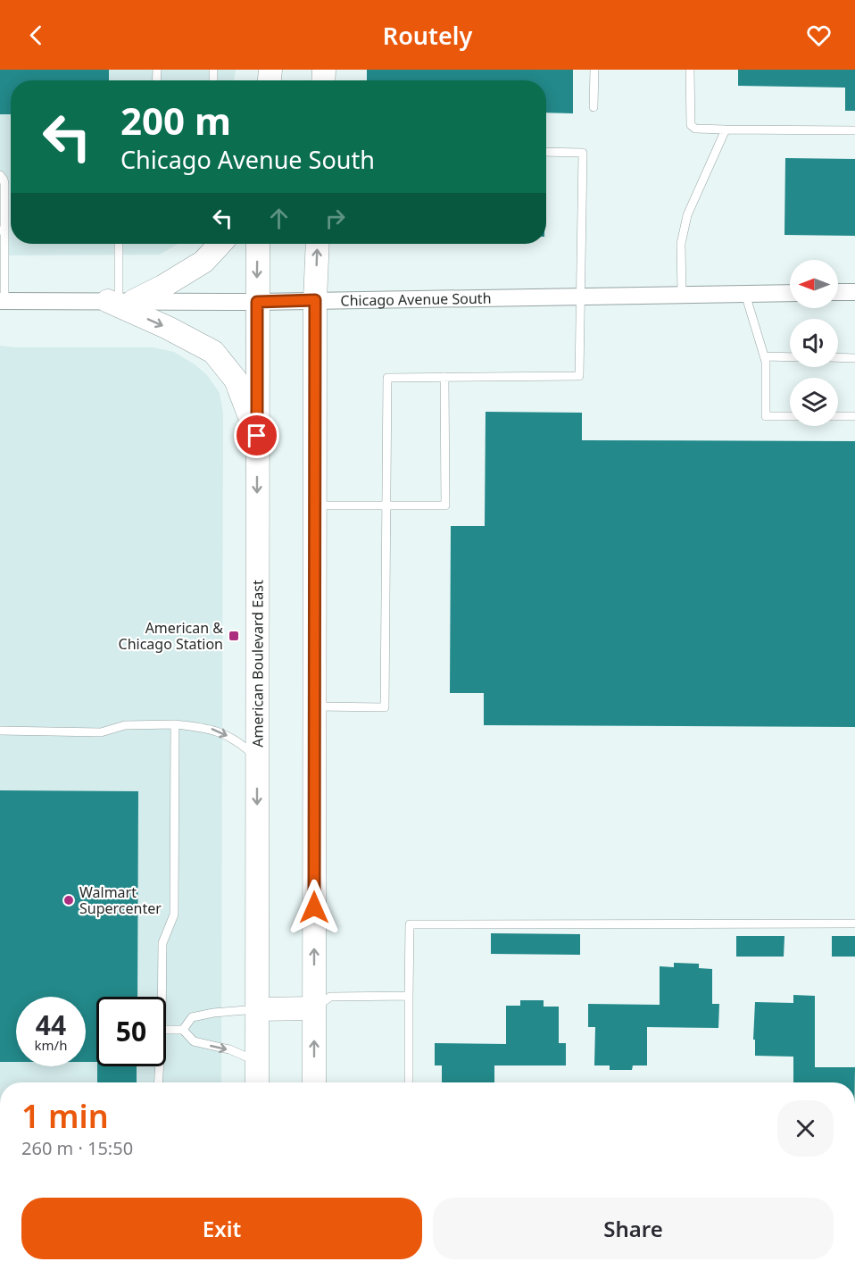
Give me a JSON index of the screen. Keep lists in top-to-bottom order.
{
  "streets": {
    "main road": ["American Boulevard East"],
    "street": ["Chicago Avenue South"]
  },
  "crossings": [
    ["Chicago Avenue South", "American Boulevard East"]
  ],
  "places": {
    "transit": ["American & Chicago Station"],
    "other": ["Walmart Supercenter"]
  },
  "north": "left",
  "page": {
    "header": "Routely",
    "turn": ["200 m", "Chicago Avenue South"],
    "speed": "44 km/h",
    "limit": "50",
    "heading": ["1 min", "260 m · 15:50"],
    "buttons": ["Exit", "Share"]
  }
}
